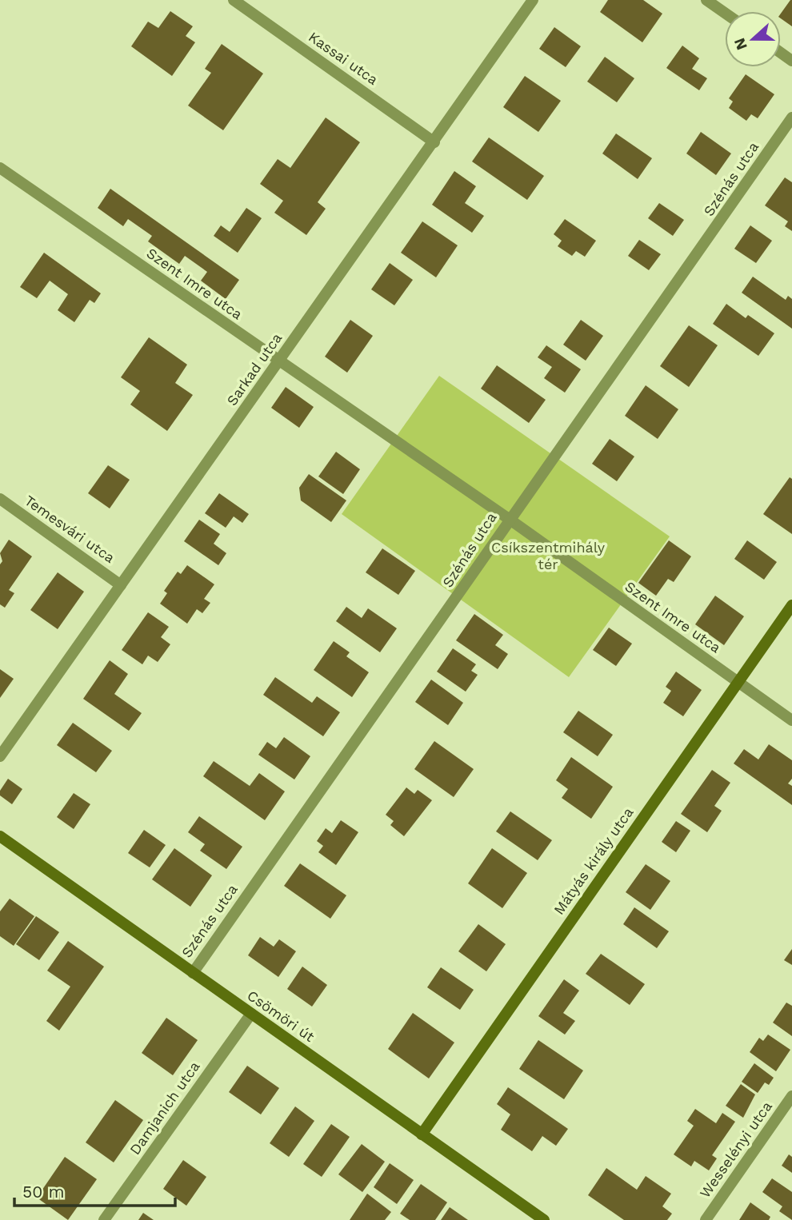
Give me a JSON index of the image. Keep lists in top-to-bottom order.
{
  "streets": {
    "main road": ["Mátyás király utca", "Csömöri út"],
    "street": [
      "Kassai utca",
      "Szénás utca",
      "Szent Imre utca",
      "Sarkad utca",
      "Temesvári utca",
      "Damjanich utca",
      "Wesselényi utca"
    ]
  },
  "crossings": [
    ["Kassai utca", "Sarkad utca"],
    ["Szénás utca", "Szent Imre utca"],
    ["Szénás utca", "Csömöri út"],
    ["Szent Imre utca", "Sarkad utca"],
    ["Szent Imre utca", "Mátyás király utca"],
    ["Sarkad utca", "Temesvári utca"],
    ["Mátyás király utca", "Csömöri út"],
    ["Csömöri út", "Damjanich utca"]
  ],
  "parks": ["Csíkszentmihály tér"],
  "scale_bar": "50 m",
  "north": "left"
}
